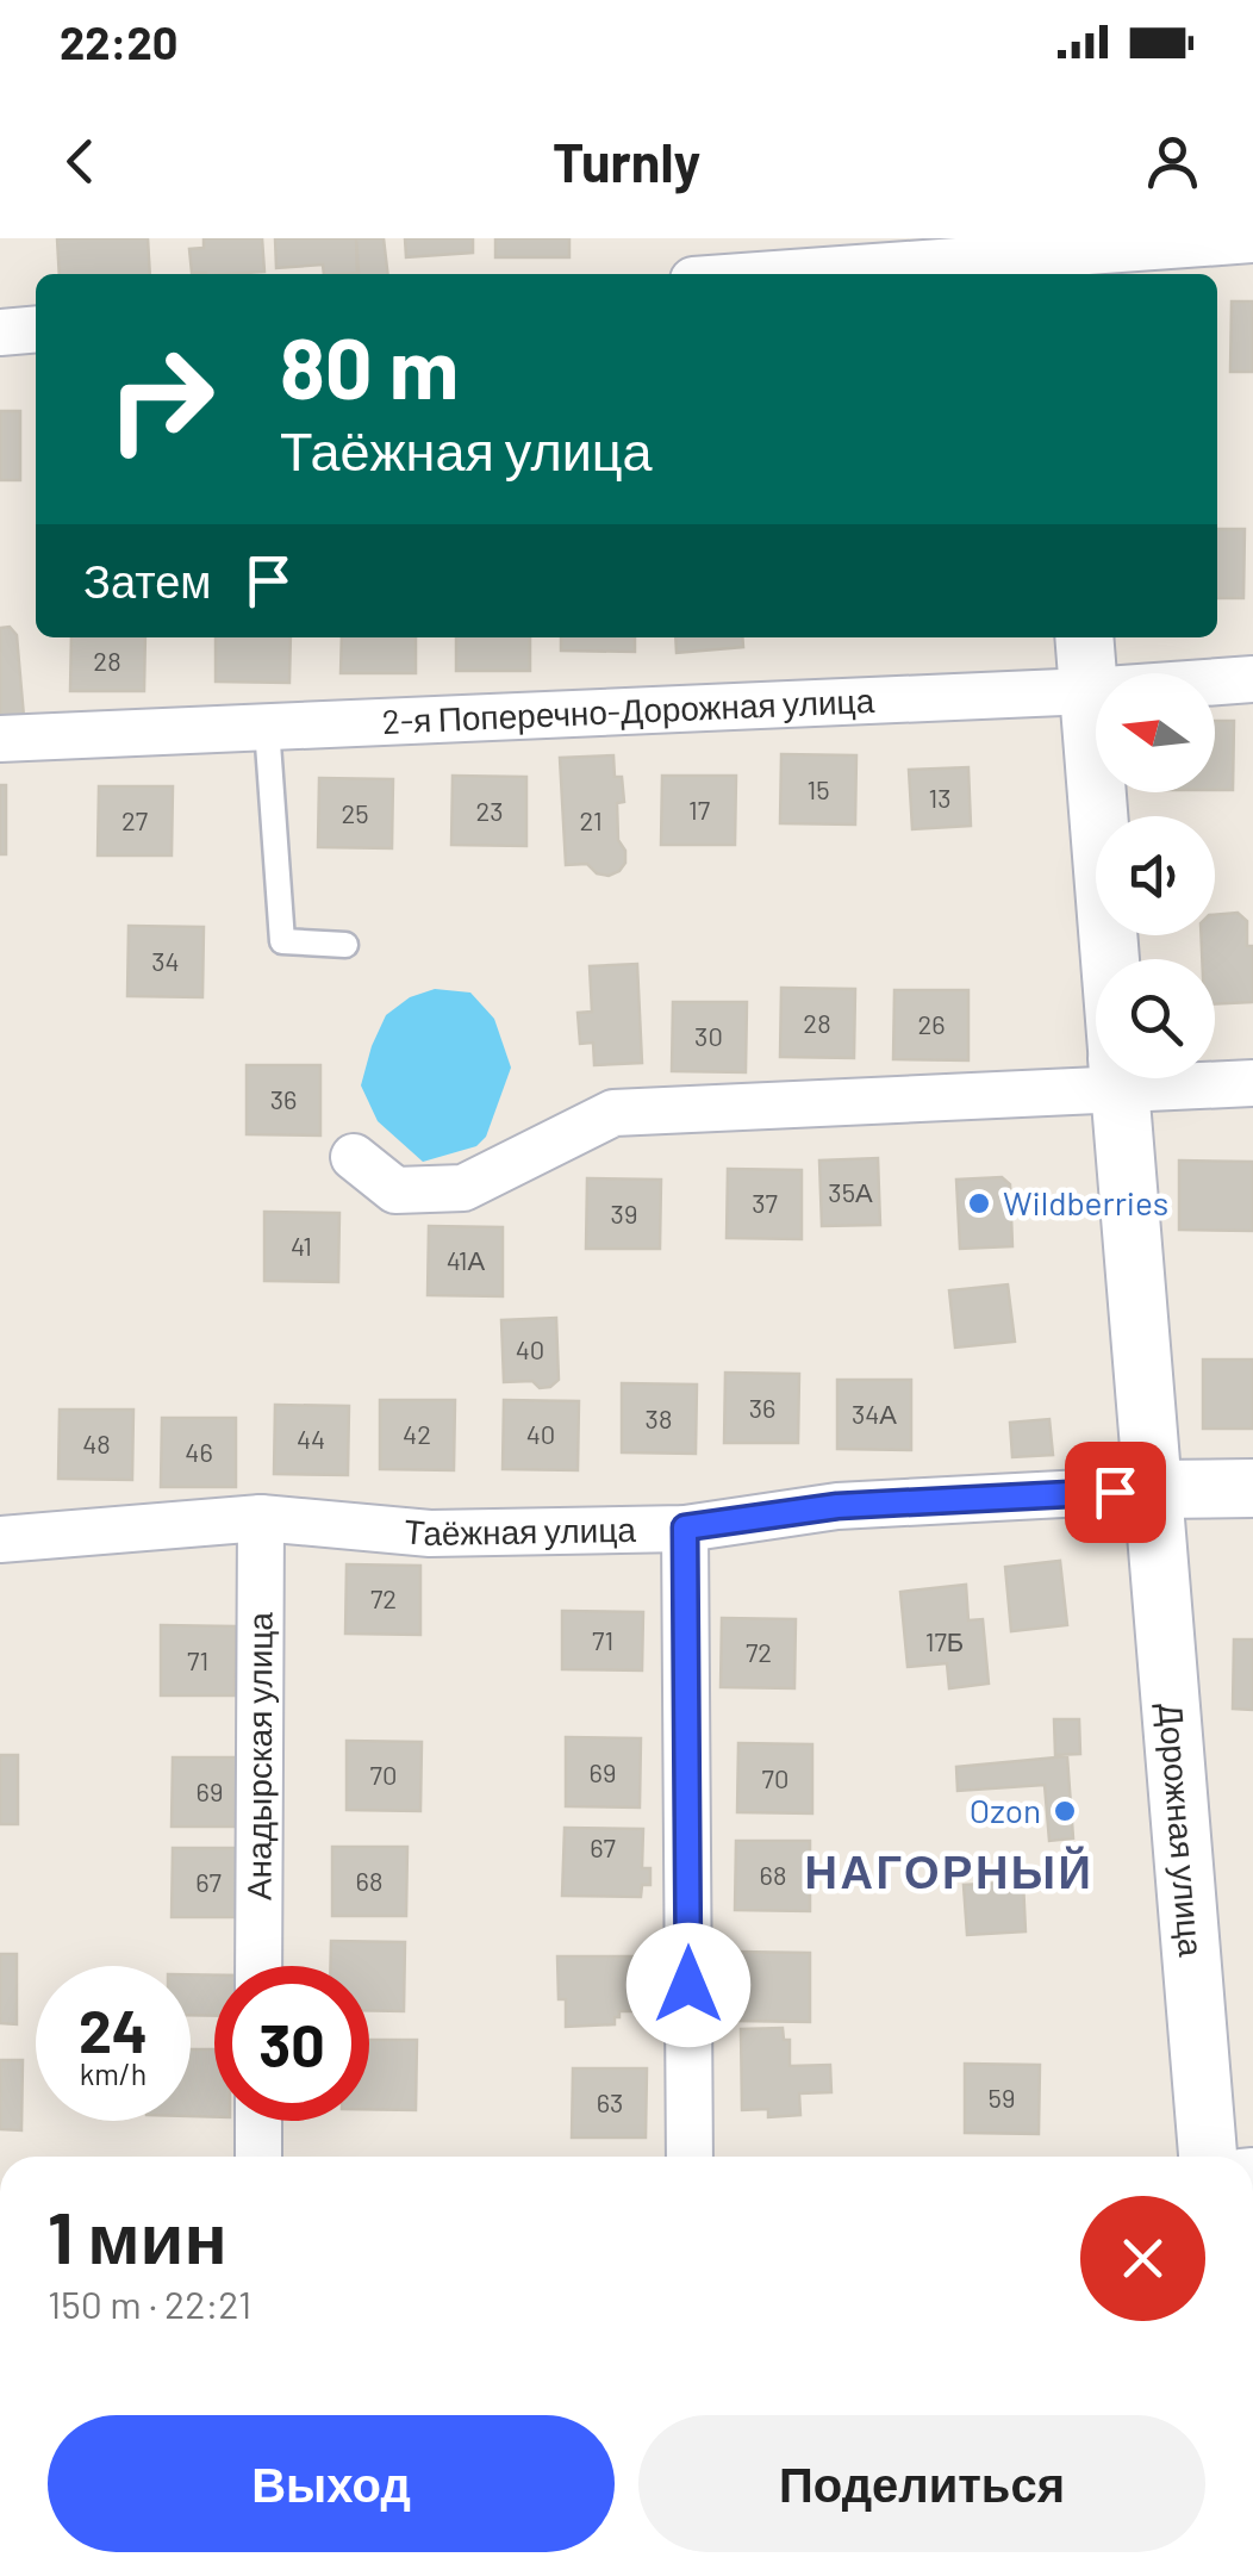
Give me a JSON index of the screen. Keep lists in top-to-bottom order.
{
  "streets": {
    "street": [
      "2-я Поперечно-Дорожная улица",
      "Таёжная улица",
      "Анадырская улица",
      "Дорожная улица"
    ]
  },
  "crossings": [
    ["2-я Поперечно-Дорожная улица", "Дорожная улица"],
    ["Таёжная улица", "Анадырская улица"],
    ["Таёжная улица", "Дорожная улица"]
  ],
  "districts": ["НАГОРНЫЙ"],
  "places": ["Wildberries", "Ozon"],
  "house_numbers": [
    "28",
    "15",
    "13",
    "17",
    "23",
    "25",
    "27",
    "21",
    "34",
    "28",
    "26",
    "30",
    "36",
    "35А",
    "37",
    "39",
    "41",
    "41А",
    "40",
    "36",
    "34А",
    "38",
    "42",
    "40",
    "44",
    "48",
    "46",
    "72",
    "71",
    "17Б",
    "72",
    "71",
    "69",
    "70",
    "70",
    "69",
    "67",
    "68",
    "68",
    "67",
    "59",
    "63"
  ],
  "north": "left",
  "page": {
    "status": "22:20",
    "header": "Turnly",
    "turn": ["80 m", "Таёжная улица"],
    "then": "Затем",
    "speed": "24 km/h",
    "limit": "30",
    "heading": ["1 мин", "150 m · 22:21"],
    "buttons": ["Выход", "Поделиться"]
  }
}
